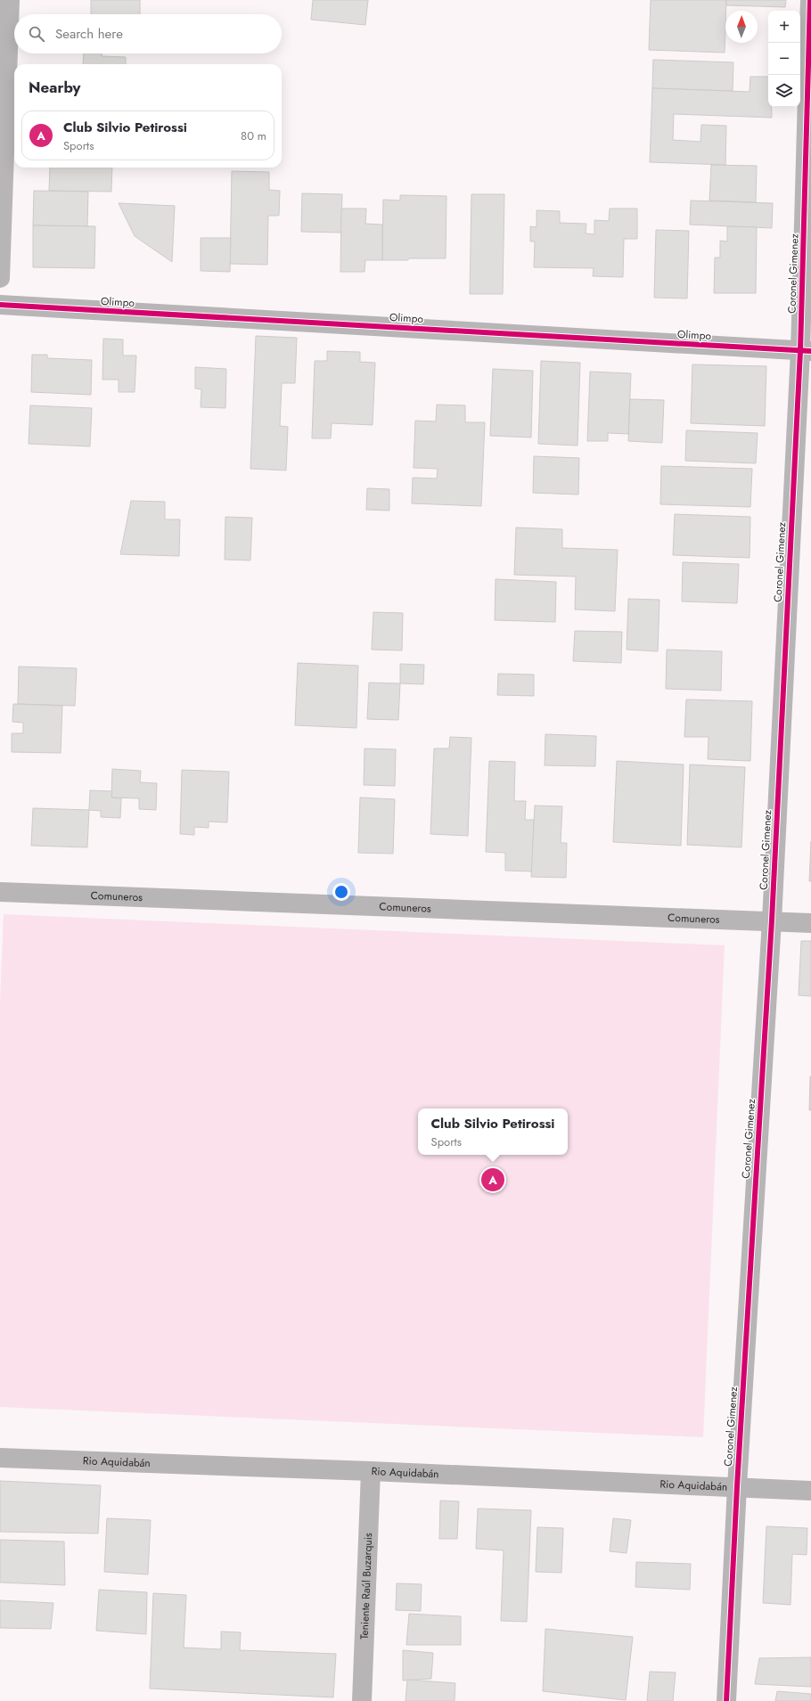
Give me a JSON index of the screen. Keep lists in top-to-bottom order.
{
  "streets": {
    "street": [
      "Coronel Gimenez",
      "Olimpo",
      "Comuneros",
      "Rio Aquidabán",
      "Teniente Raúl Buzarquis"
    ]
  },
  "crossings": [
    ["Coronel Gimenez", "Olimpo"],
    ["Coronel Gimenez", "Comuneros"],
    ["Coronel Gimenez", "Rio Aquidabán"],
    ["Rio Aquidabán", "Teniente Raúl Buzarquis"]
  ],
  "north": "top",
  "page": {
    "map_buttons": ["+", "−"],
    "search": "Search here",
    "heading": "Nearby",
    "list": [
      {
        "mark": "A",
        "name": "Club Silvio Petirossi",
        "note": "Sports",
        "value": "80 m"
      }
    ],
    "popup": ["Club Silvio Petirossi", "Sports"],
    "pins": "A"
  }
}
